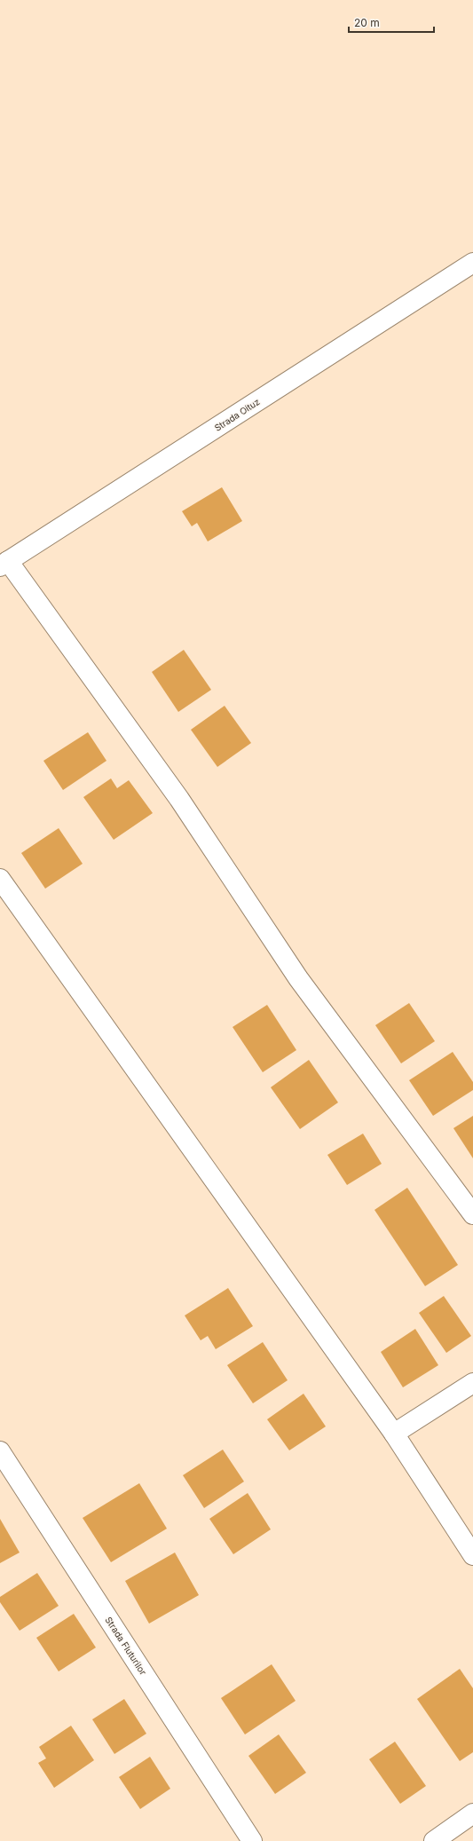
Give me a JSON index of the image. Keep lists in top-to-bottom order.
{
  "streets": {
    "street": ["Strada Oituz", "Strada Fluturilor"]
  },
  "scale_bar": "20 m"
}
